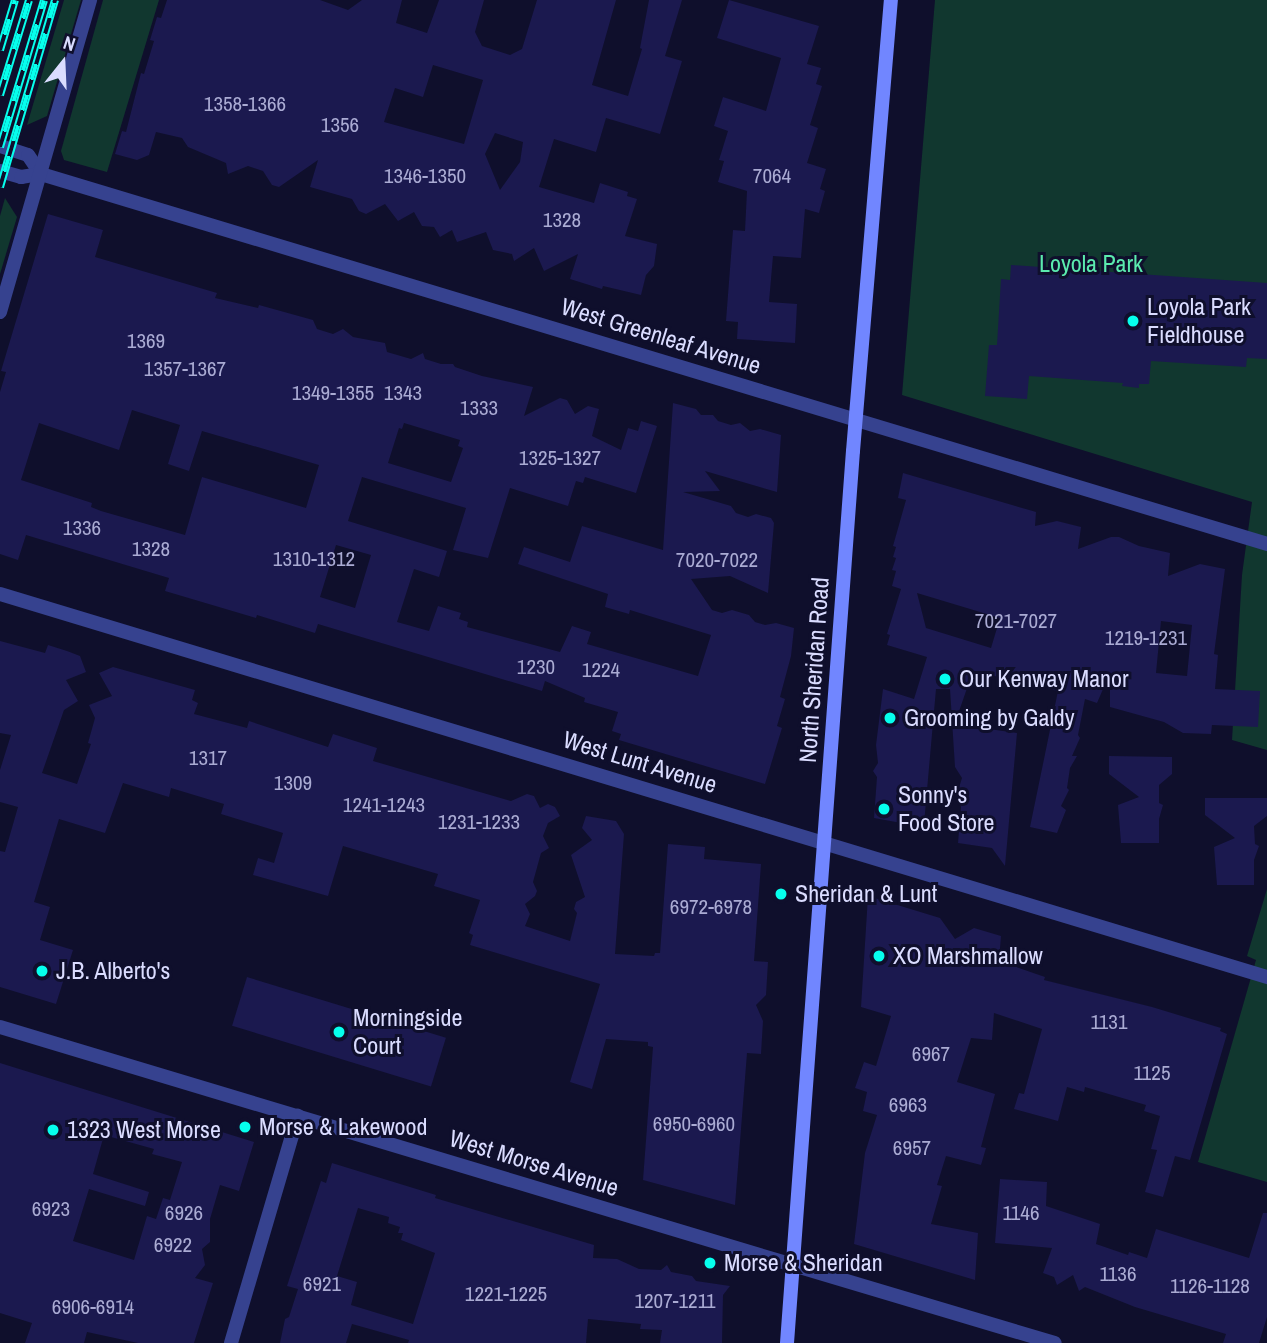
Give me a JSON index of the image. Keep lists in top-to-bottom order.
{
  "streets": {
    "main road": ["North Sheridan Road"],
    "street": ["West Greenleaf Avenue", "West Lunt Avenue", "West Morse Avenue"]
  },
  "crossings": [
    ["West Greenleaf Avenue", "North Sheridan Road"],
    ["North Sheridan Road", "West Lunt Avenue"],
    ["North Sheridan Road", "West Morse Avenue"]
  ],
  "parks": ["Loyola Park"],
  "places": [
    "Loyola Park Fieldhouse",
    "Our Kenway Manor",
    "Grooming by Galdy",
    "Sonny's Food Store",
    "Sheridan & Lunt",
    "XO Marshmallow",
    "J.B. Alberto's",
    "Morningside Court",
    "Morse & Lakewood",
    "1323 West Morse",
    "Morse & Sheridan"
  ],
  "house_numbers": [
    "1358-1366",
    "1356",
    "1346-1350",
    "7064",
    "1328",
    "1369",
    "1357-1367",
    "1349-1355",
    "1343",
    "1333",
    "1325-1327",
    "1336",
    "1328",
    "1310-1312",
    "7020-7022",
    "7021-7027",
    "1219-1231",
    "1230",
    "1224",
    "1317",
    "1309",
    "1241-1243",
    "1231-1233",
    "6972-6978",
    "1131",
    "6967",
    "1125",
    "6963",
    "6950-6960",
    "6957",
    "6923",
    "6926",
    "1146",
    "6922",
    "1136",
    "6921",
    "1126-1128",
    "1221-1225",
    "1207-1211",
    "6906-6914"
  ],
  "north": "top"
}
